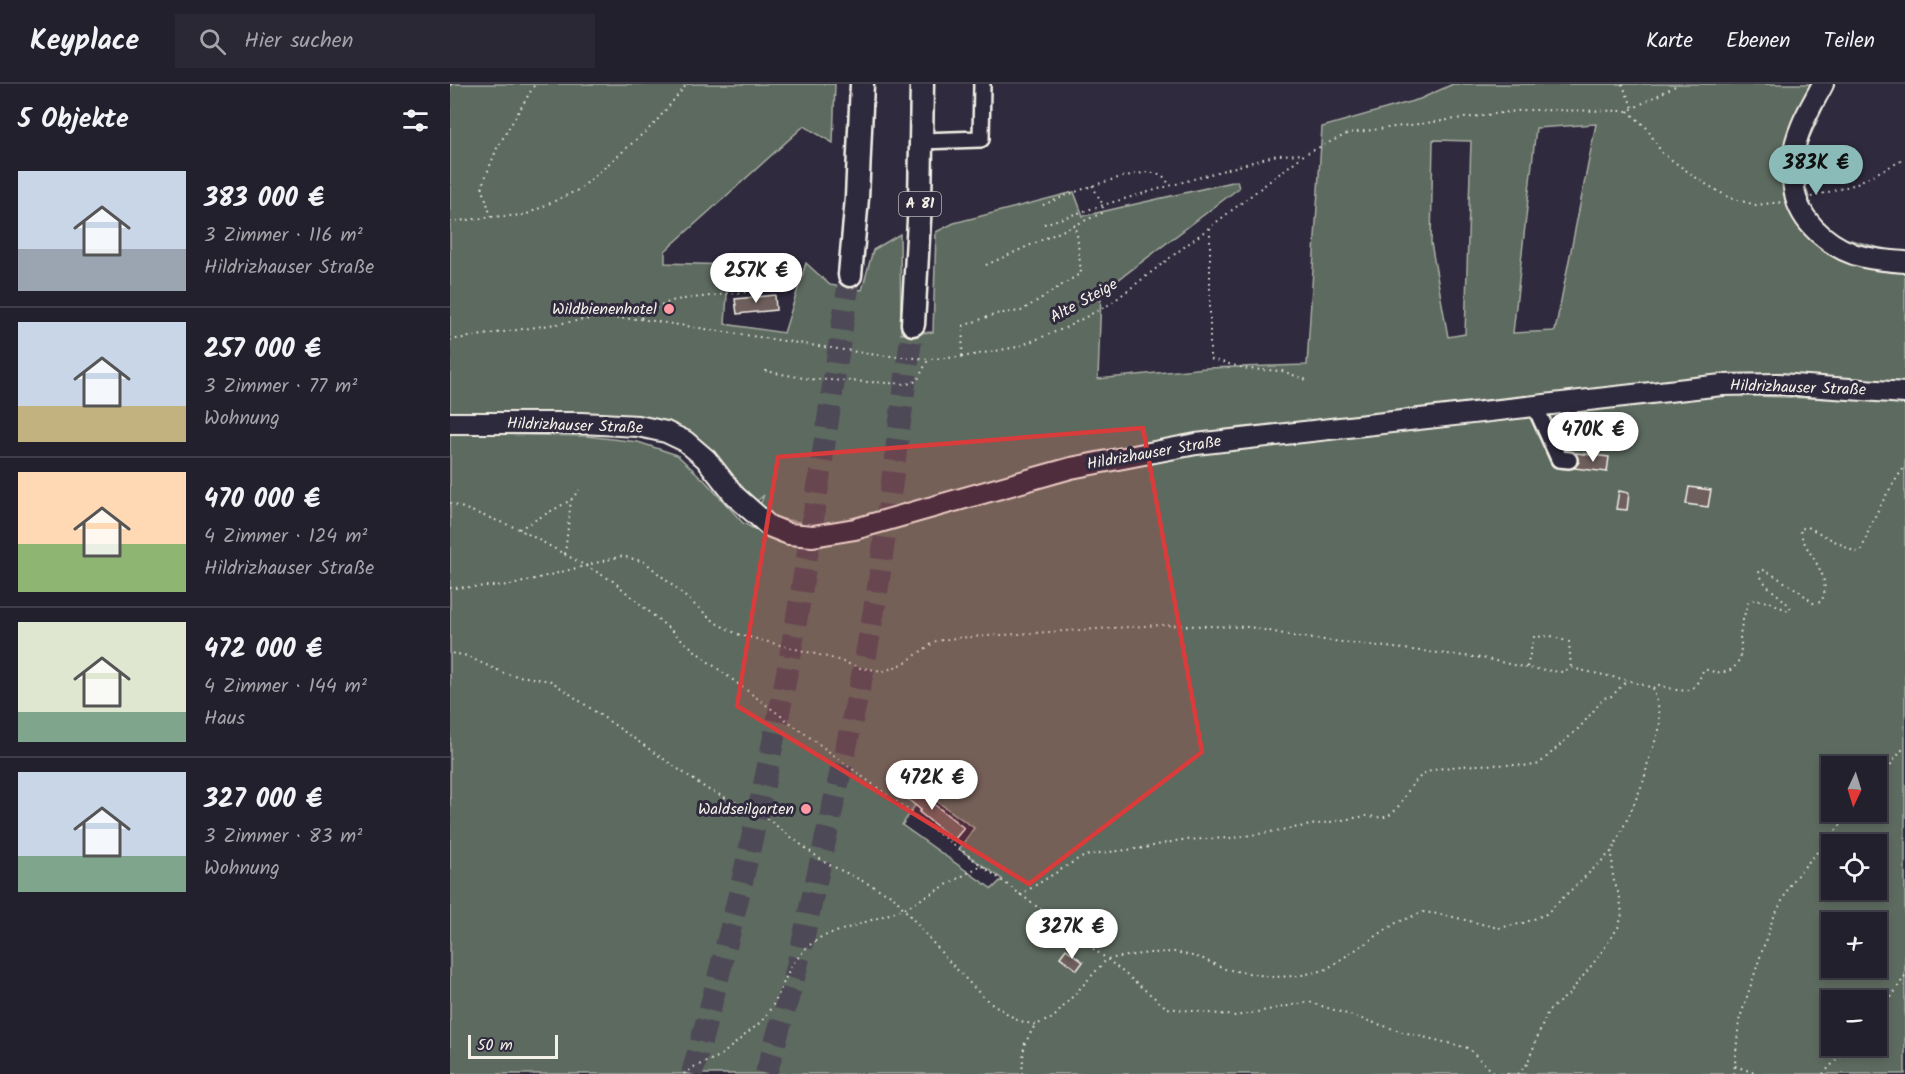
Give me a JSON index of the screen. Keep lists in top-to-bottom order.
{
  "streets": {
    "highway": ["A 81"],
    "main road": ["Hildrizhauser Straße"],
    "path": ["Alte Steige"]
  },
  "places": ["Wildbienenhotel", "Waldseilgarten"],
  "scale_bar": "50 m",
  "north": "bottom",
  "page": {
    "header": "Keyplace",
    "search": "Hier suchen",
    "nav": ["Karte", "Ebenen", "Teilen"],
    "heading": "5 Objekte",
    "price": [
      "383K €",
      "257K €",
      "470K €",
      "472K €",
      "327K €"
    ],
    "list": [
      {
        "name": "383 000 €",
        "note": "3 Zimmer · 116 m² · Hildrizhauser Straße"
      },
      {
        "name": "257 000 €",
        "note": "3 Zimmer · 77 m² · Wohnung"
      },
      {
        "name": "470 000 €",
        "note": "4 Zimmer · 124 m² · Hildrizhauser Straße"
      },
      {
        "name": "472 000 €",
        "note": "4 Zimmer · 144 m² · Haus"
      },
      {
        "name": "327 000 €",
        "note": "3 Zimmer · 83 m² · Wohnung"
      }
    ],
    "map_buttons": ["+", "−"],
    "scale": "50 m"
  }
}
